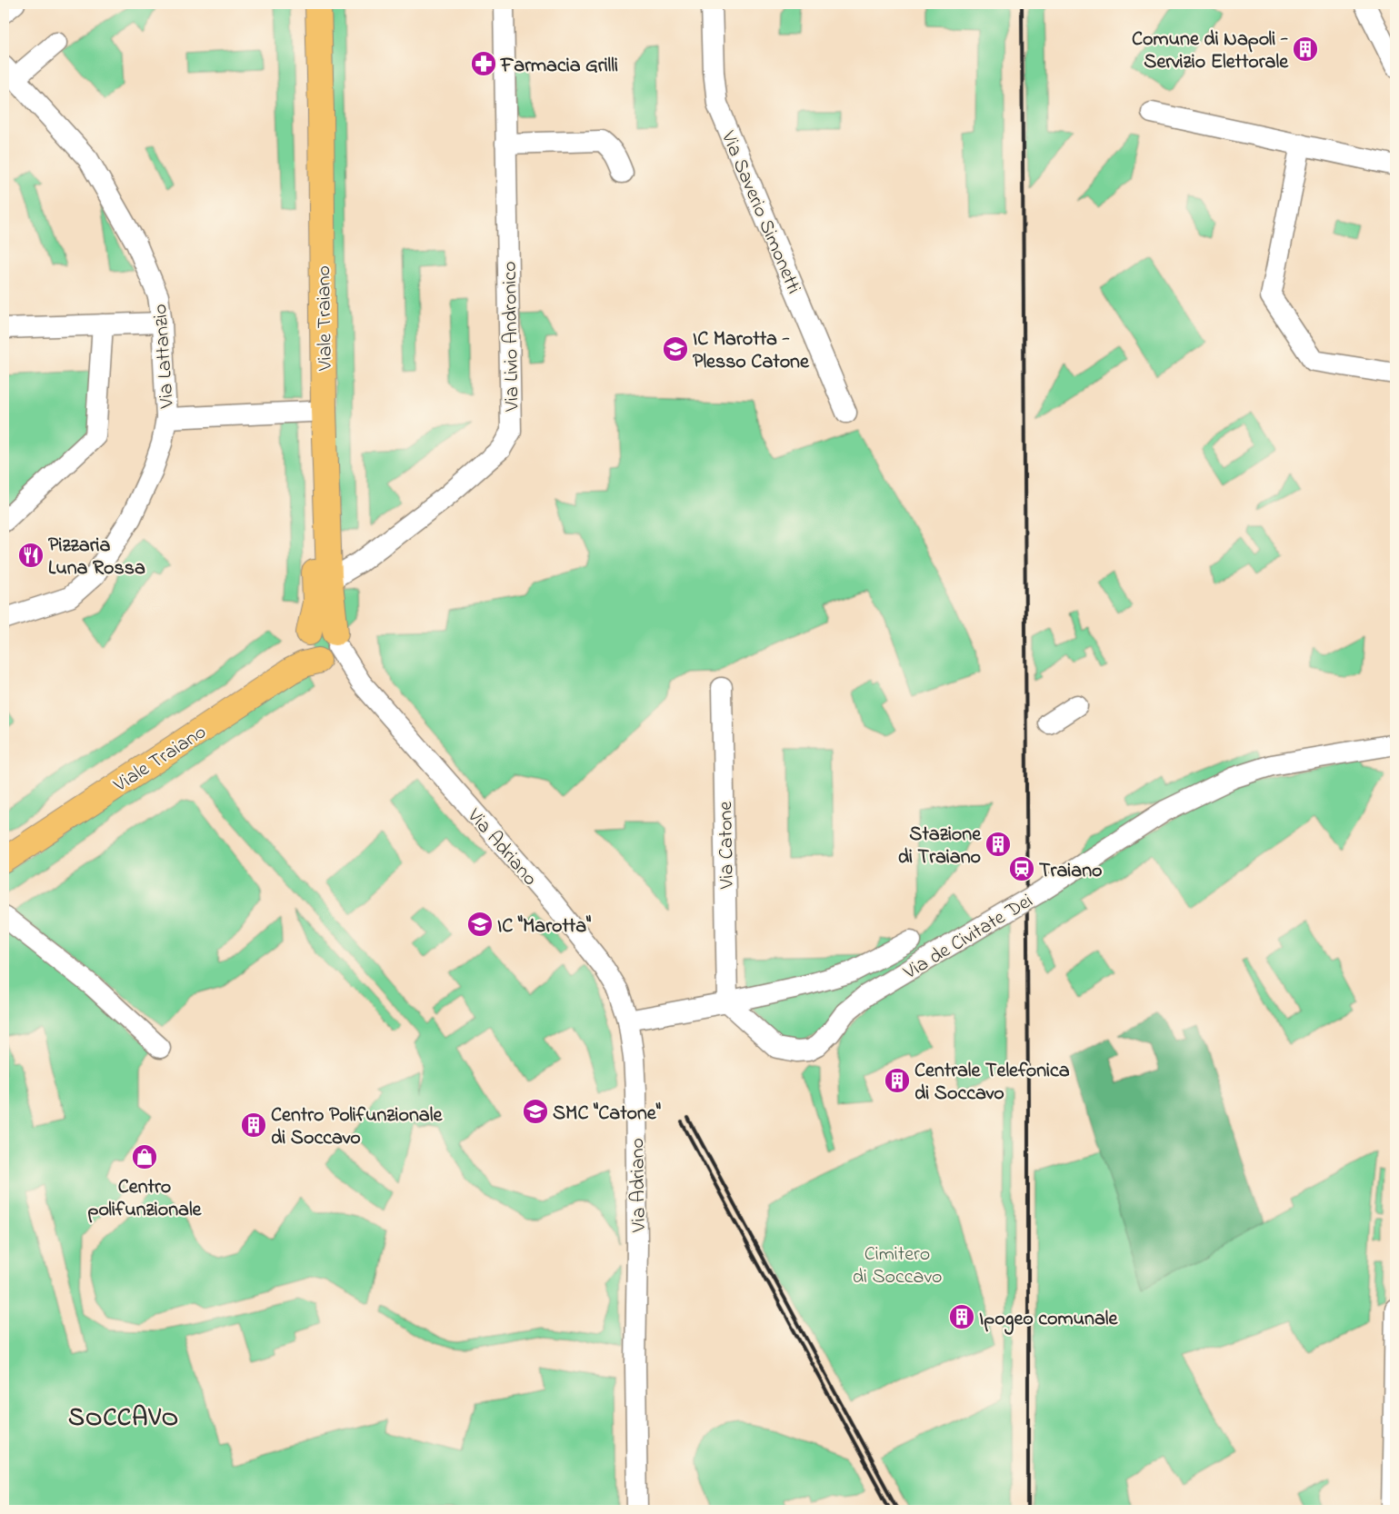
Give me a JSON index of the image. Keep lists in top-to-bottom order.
{
  "streets": {
    "main road": ["Viale Traiano"],
    "street": [
      "Via Saverio Simonetti",
      "Via Livio Andronico",
      "Via Lattanzio",
      "Via Catone",
      "Via Adriano",
      "Via de Civitate Dei"
    ]
  },
  "crossings": [
    ["Viale Traiano", "Via Livio Andronico"],
    ["Viale Traiano", "Via Adriano"],
    ["Via Catone", "Via de Civitate Dei"]
  ],
  "districts": ["SOCCAVO"],
  "parks": ["Cimitero di Soccavo"],
  "places": {
    "building": [
      "Comune di Napoli - Servizio Elettorale",
      "Stazione di Traiano",
      "Centrale Telefonica di Soccavo",
      "Centro Polifunzionale di Soccavo",
      "Ipogeo comunale"
    ],
    "pharmacy": ["Farmacia Grilli"],
    "school or university": ["IC Marotta - Plesso Catone", "IC \"Marotta\"", "SMC \"Catone\""],
    "restaurant": ["Pizzaria Luna Rossa"],
    "station": ["Traiano"],
    "shop": ["Centro polifunzionale"]
  }
}
